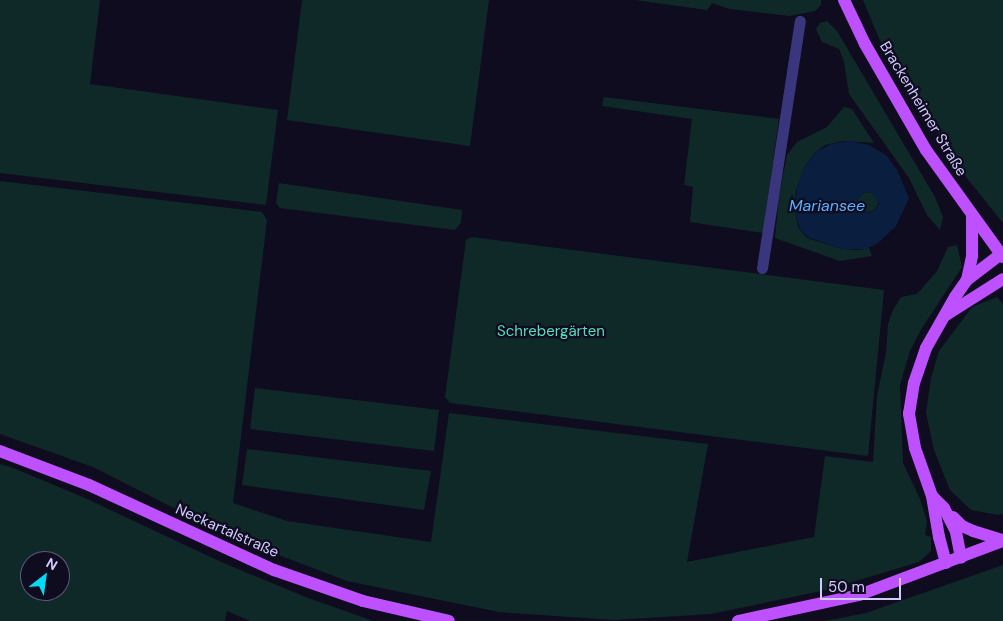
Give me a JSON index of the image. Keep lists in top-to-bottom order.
{
  "streets": {
    "main road": ["Brackenheimer Straße", "Neckartalstraße"]
  },
  "water": ["Mariansee"],
  "parks": ["Schrebergärten"],
  "scale_bar": "50 m",
  "north": "top right"
}
